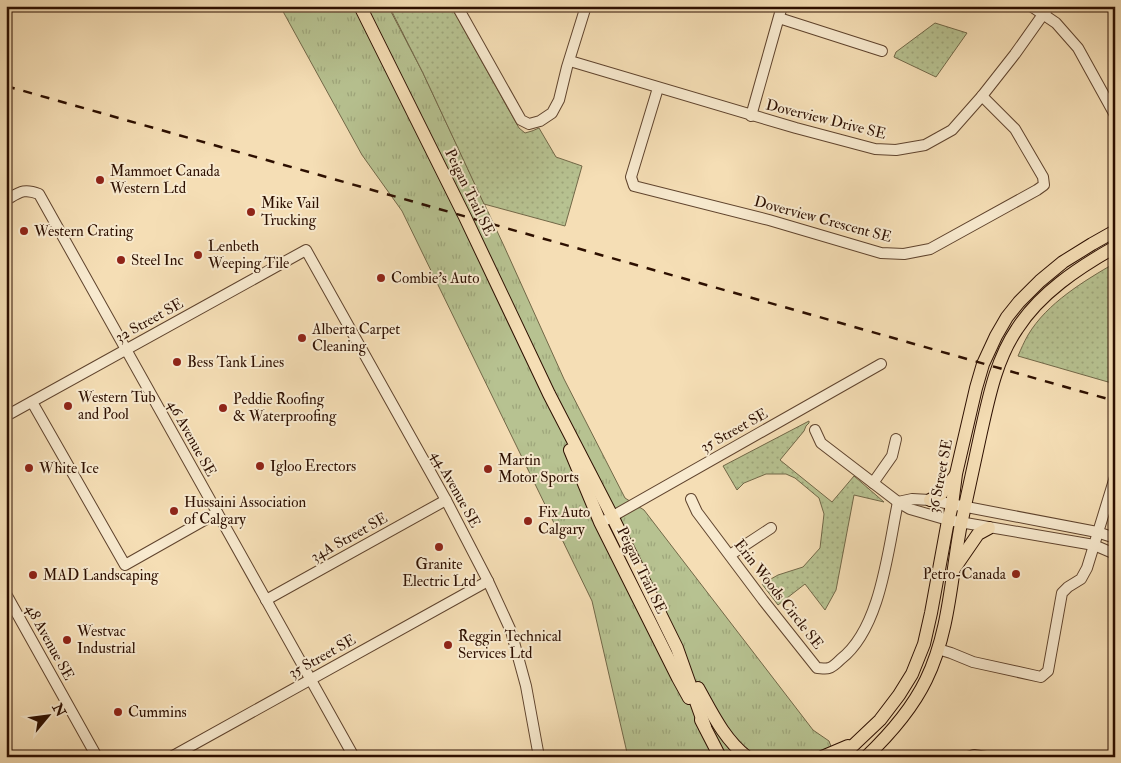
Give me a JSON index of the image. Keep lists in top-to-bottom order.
{
  "streets": {
    "main road": ["Peigan Trail SE", "36 Street SE"],
    "street": [
      "Doverview Drive SE",
      "Doverview Crescent SE",
      "32 Street SE",
      "35 Street SE",
      "46 Avenue SE",
      "44 Avenue SE",
      "34A Street SE",
      "Erin Woods Circle SE",
      "48 Avenue SE"
    ]
  },
  "crossings": [
    ["Doverview Drive SE", "Doverview Crescent SE"],
    ["Peigan Trail SE", "35 Street SE"],
    ["32 Street SE", "46 Avenue SE"],
    ["32 Street SE", "44 Avenue SE"],
    ["35 Street SE", "46 Avenue SE"],
    ["35 Street SE", "44 Avenue SE"],
    ["46 Avenue SE", "34A Street SE"],
    ["44 Avenue SE", "34A Street SE"]
  ],
  "places": [
    "Mammoet Canada Western Ltd",
    "Mike Vail Trucking",
    "Western Crating",
    "Lenbeth Weeping Tile",
    "Steel Inc",
    "Combie's Auto",
    "Alberta Carpet Cleaning",
    "Bess Tank Lines",
    "Western Tub and Pool",
    "Peddie Roofing & Waterproofing",
    "Igloo Erectors",
    "White Ice",
    "Martin Motor Sports",
    "Hussaini Association of Calgary",
    "Fix Auto Calgary",
    "Granite Electric Ltd",
    "Petro-Canada",
    "MAD Landscaping",
    "Westvac Industrial",
    "Reggin Technical Services Ltd",
    "Cummins"
  ],
  "north": "top right"
}
